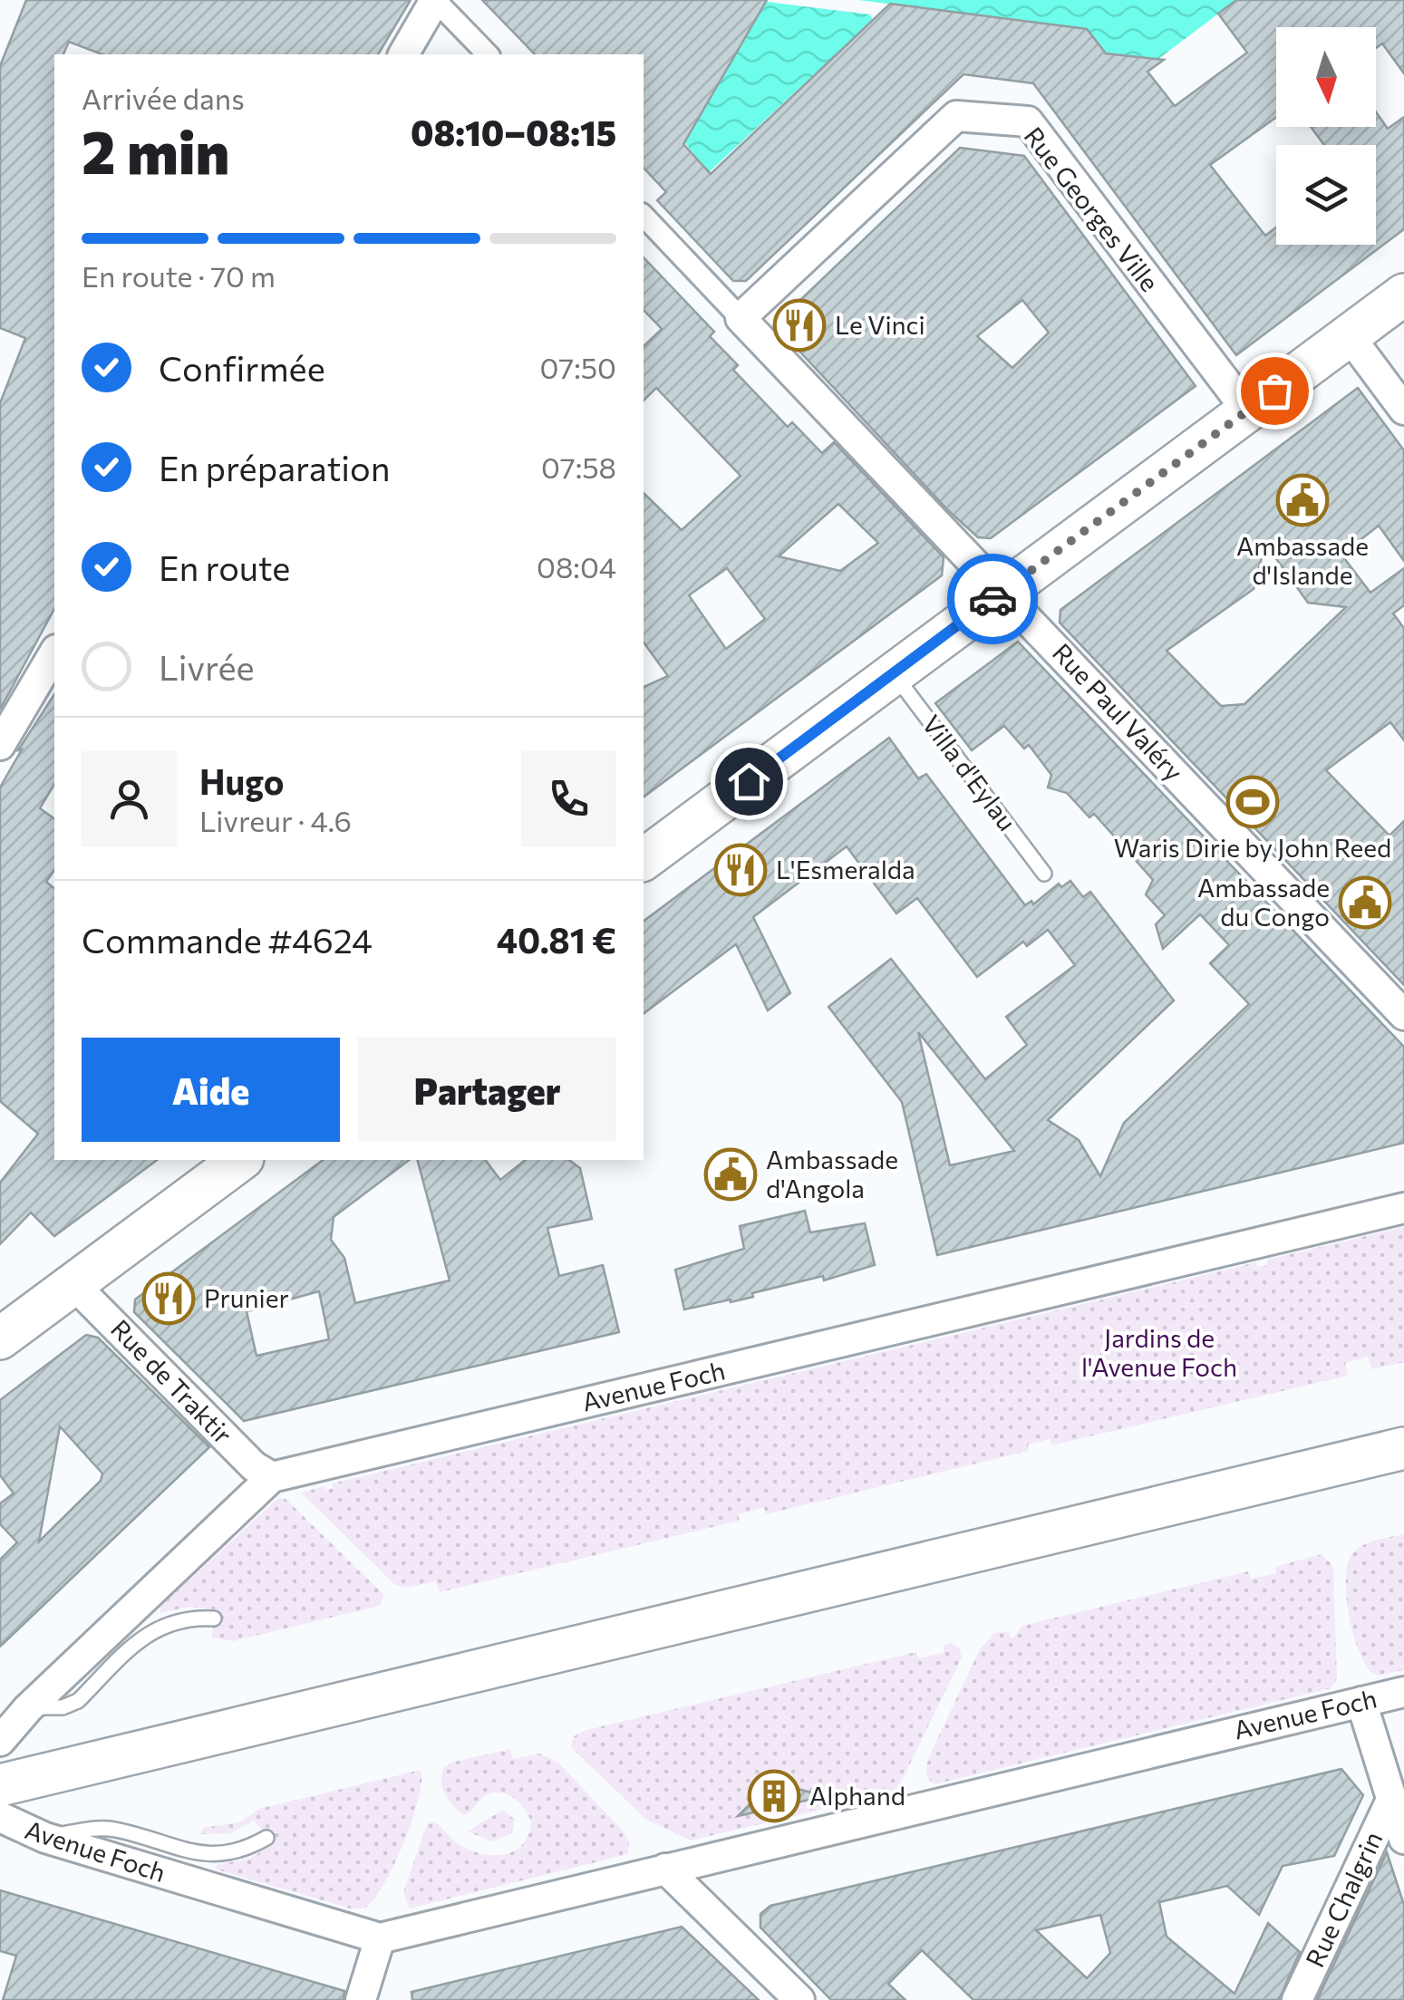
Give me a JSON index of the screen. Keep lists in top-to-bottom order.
{
  "streets": {
    "main road": ["Avenue Foch"],
    "street": [
      "Rue Georges Ville",
      "Rue Paul Valéry",
      "Rue de Traktir",
      "Rue Chalgrin"
    ],
    "lane": ["Villa d'Eylau"]
  },
  "crossings": [
    ["Rue Georges Ville", "Rue Paul Valéry"],
    ["Rue de Traktir", "Avenue Foch"]
  ],
  "parks": ["Jardins de l'Avenue Foch"],
  "places": {
    "restaurant": ["Le Vinci", "L'Esmeralda", "Prunier"],
    "public building": ["Ambassade d'Islande", "Ambassade du Congo", "Ambassade d'Angola"],
    "sports": ["Waris Dirie by John Reed"],
    "building": ["Alphand"]
  },
  "north": "bottom",
  "page": {
    "heading": ["2 min", "Arrivée dans", "08:10–08:15"],
    "panel": [
      "Hugo",
      "Livreur · 4.6",
      "Commande #4624",
      "40.81 €"
    ],
    "bar": "En route · 70 m",
    "list": [
      ["Confirmée", "07:50"],
      ["En préparation", "07:58"],
      ["En route", "08:04"],
      "Livrée"
    ],
    "buttons": ["Aide", "Partager"]
  }
}
